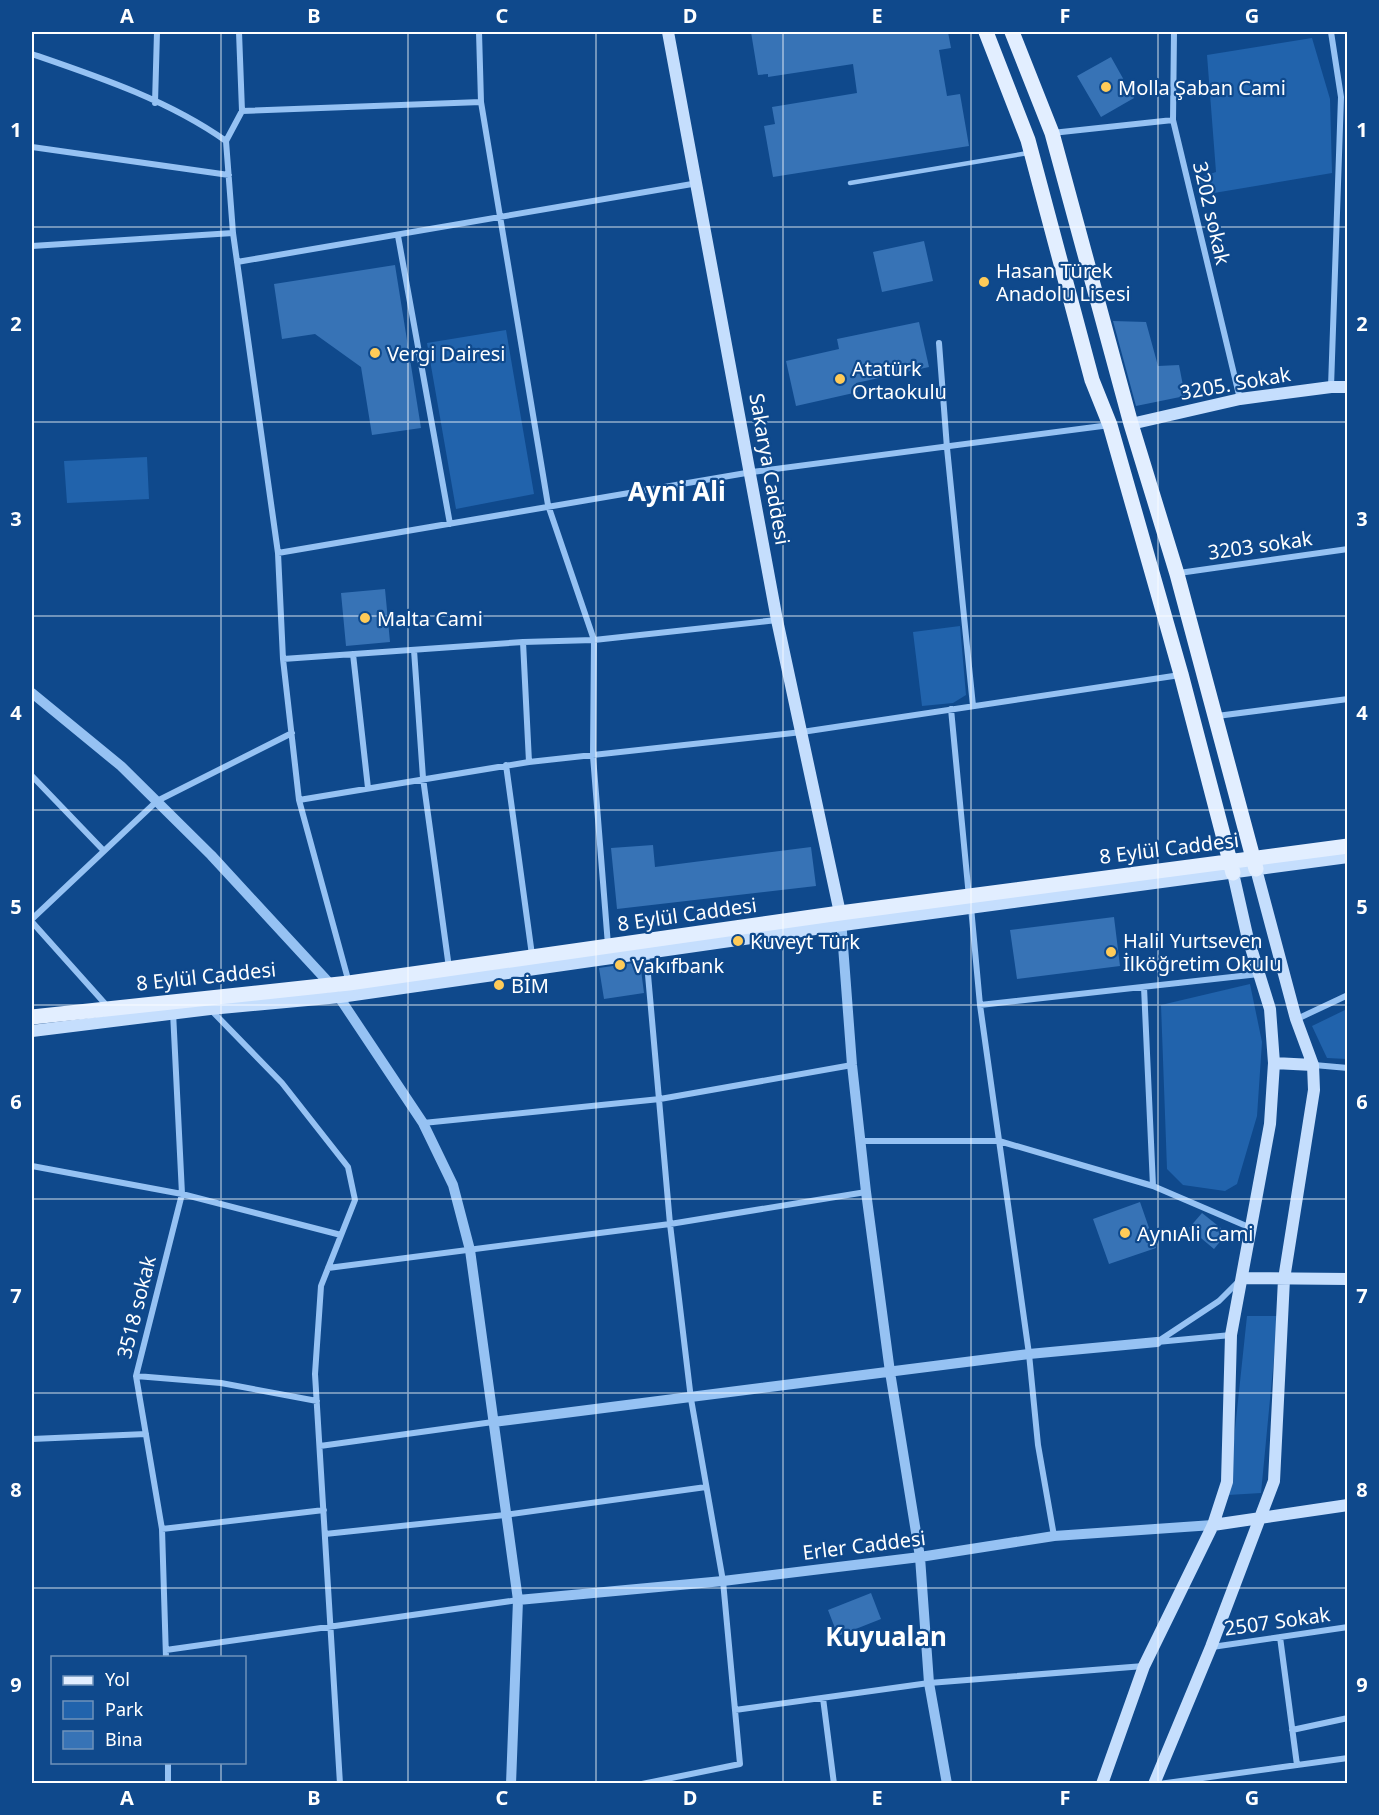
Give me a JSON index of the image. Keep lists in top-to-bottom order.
{
  "streets": {
    "main road": ["3205. Sokak", "Sakarya Caddesi", "8 Eylül Caddesi"],
    "street": [
      "3202 sokak",
      "3203 sokak",
      "3518 sokak",
      "Erler Caddesi",
      "2507 Sokak"
    ]
  },
  "crossings": [
    ["3202 sokak", "3205. Sokak"],
    ["Sakarya Caddesi", "8 Eylül Caddesi"],
    ["8 Eylül Caddesi", "3518 sokak"]
  ],
  "districts": ["Ayni Ali", "Kuyualan"],
  "places": [
    "Molla Şaban Cami",
    "Hasan Türek Anadolu Lisesi",
    "Vergi Dairesi",
    "Atatürk Ortaokulu",
    "Malta Cami",
    "Kuveyt Türk",
    "Halil Yurtseven İlköğretim Okulu",
    "Vakıfbank",
    "BİM",
    "AynıAli Cami"
  ],
  "legend": ["Yol", "Park", "Bina"],
  "grid": {
    "columns": [
      "A",
      "B",
      "C",
      "D",
      "E",
      "F",
      "G"
    ],
    "rows": [
      "1",
      "2",
      "3",
      "4",
      "5",
      "6",
      "7",
      "8",
      "9"
    ]
  }
}
